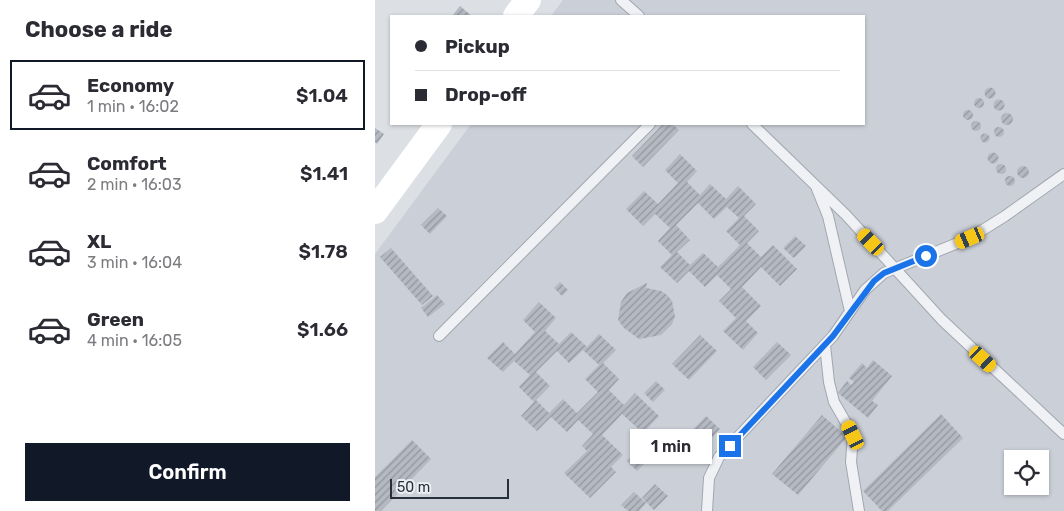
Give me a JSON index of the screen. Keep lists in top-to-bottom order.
{
  "scale_bar": "50 m",
  "page": {
    "heading": "Choose a ride",
    "banner": ["Pickup", "Drop-off"],
    "list": [
      {
        "name": "Economy",
        "note": "1 min · 16:02",
        "value": "$1.04"
      },
      {
        "name": "Comfort",
        "note": "2 min · 16:03",
        "value": "$1.41"
      },
      {
        "name": "XL",
        "note": "3 min · 16:04",
        "value": "$1.78"
      },
      {
        "name": "Green",
        "note": "4 min · 16:05",
        "value": "$1.66"
      }
    ],
    "bubble": "1 min",
    "buttons": "Confirm",
    "scale": "50 m"
  }
}
